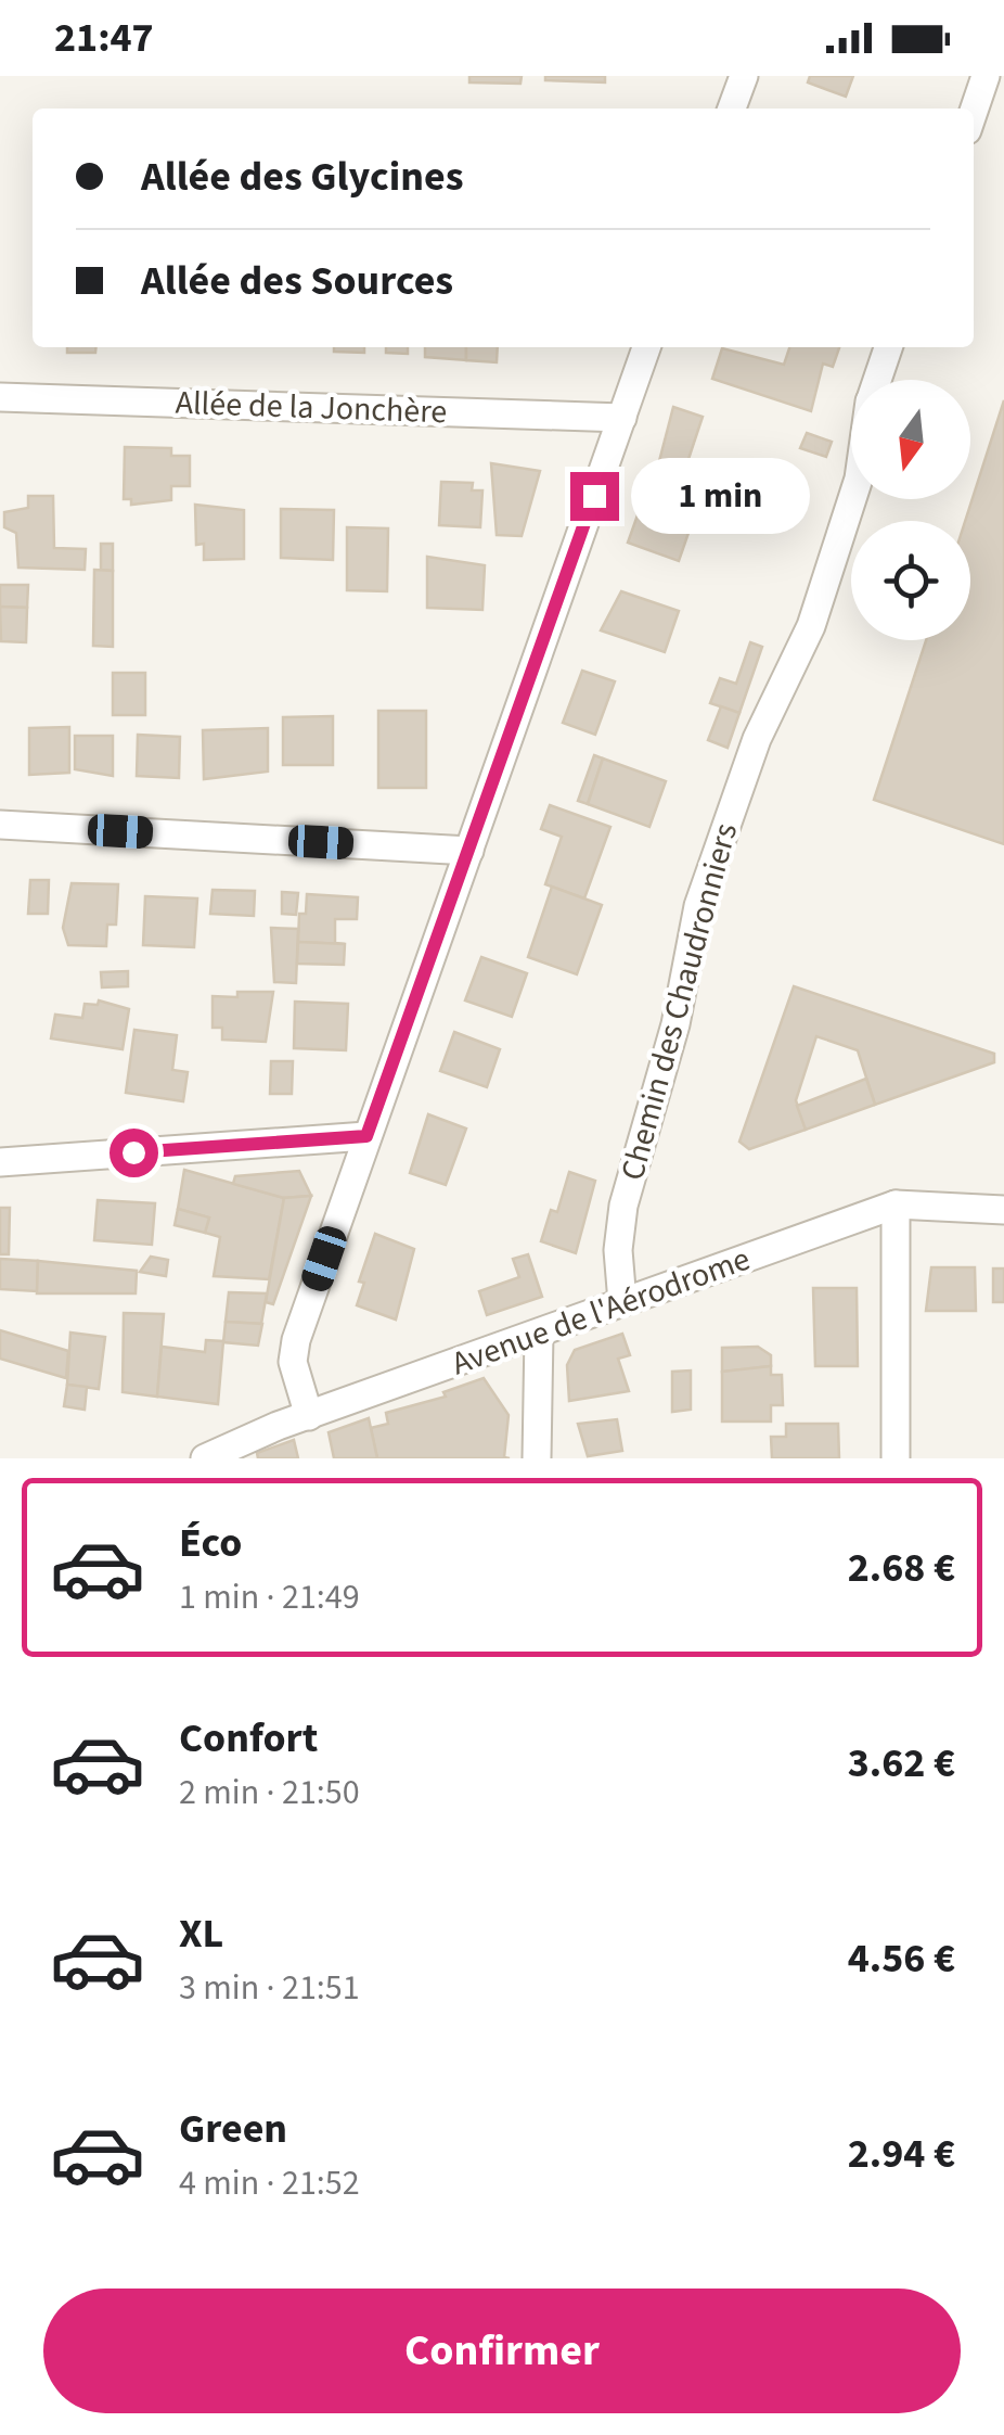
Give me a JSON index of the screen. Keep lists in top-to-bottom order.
{
  "streets": {
    "street": ["Allée de la Jonchère", "Chemin des Chaudronniers", "Avenue de l'Aérodrome"]
  },
  "crossings": [
    ["Chemin des Chaudronniers", "Avenue de l'Aérodrome"]
  ],
  "north": "bottom",
  "page": {
    "status": "21:47",
    "banner": ["Allée des Glycines", "Allée des Sources"],
    "bubble": "1 min",
    "list": [
      {
        "name": "Éco",
        "note": "1 min · 21:49",
        "value": "2.68 €"
      },
      {
        "name": "Confort",
        "note": "2 min · 21:50",
        "value": "3.62 €"
      },
      {
        "name": "XL",
        "note": "3 min · 21:51",
        "value": "4.56 €"
      },
      {
        "name": "Green",
        "note": "4 min · 21:52",
        "value": "2.94 €"
      }
    ],
    "buttons": "Confirmer"
  }
}
